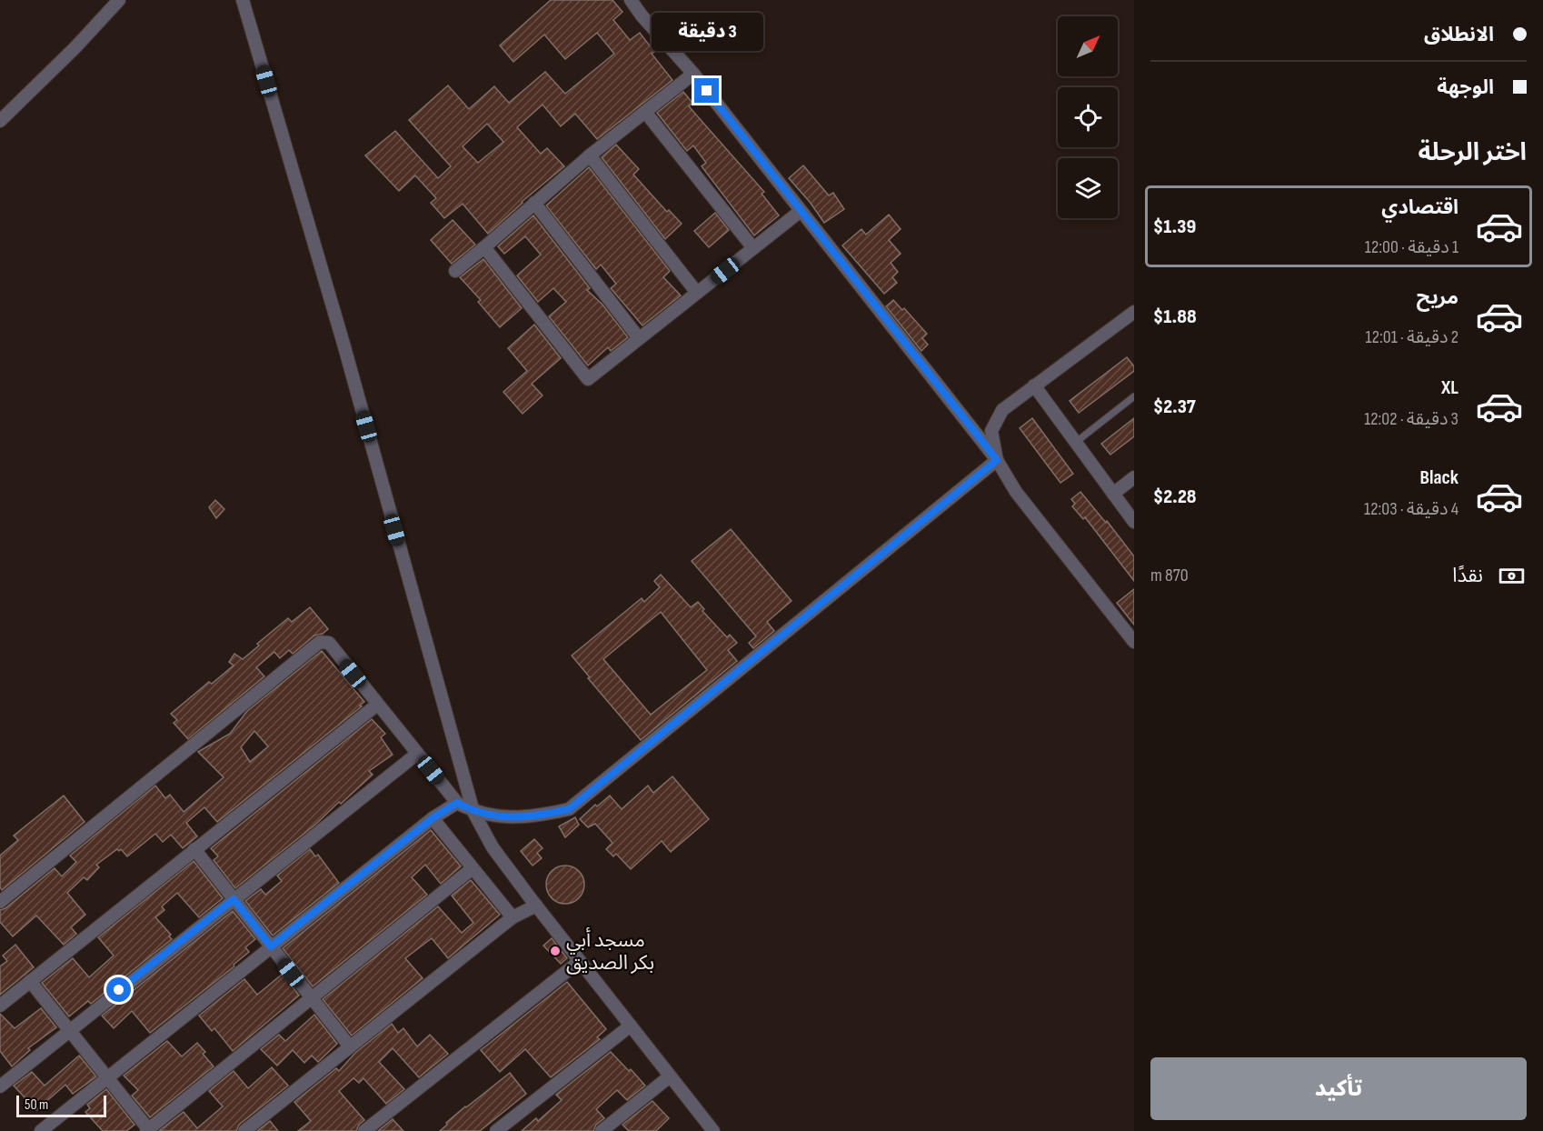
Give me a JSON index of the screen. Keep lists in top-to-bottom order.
{
  "places": ["مسجد أبي بكر الصديق"],
  "scale_bar": "50 m",
  "north": "top right",
  "page": {
    "banner": ["الانطلاق", "الوجهة"],
    "bubble": "3 دقيقة",
    "heading": "اختر الرحلة",
    "list": [
      {
        "name": "اقتصادي",
        "note": "1 دقيقة · 12:00",
        "value": "$1.39"
      },
      {
        "name": "مريح",
        "note": "2 دقيقة · 12:01",
        "value": "$1.88"
      },
      {
        "name": "XL",
        "note": "3 دقيقة · 12:02",
        "value": "$2.37"
      },
      {
        "name": "Black",
        "note": "4 دقيقة · 12:03",
        "value": "$2.28"
      }
    ],
    "pay": ["نقدًا", "870 m"],
    "buttons": "تأكيد",
    "scale": "50 m"
  }
}
